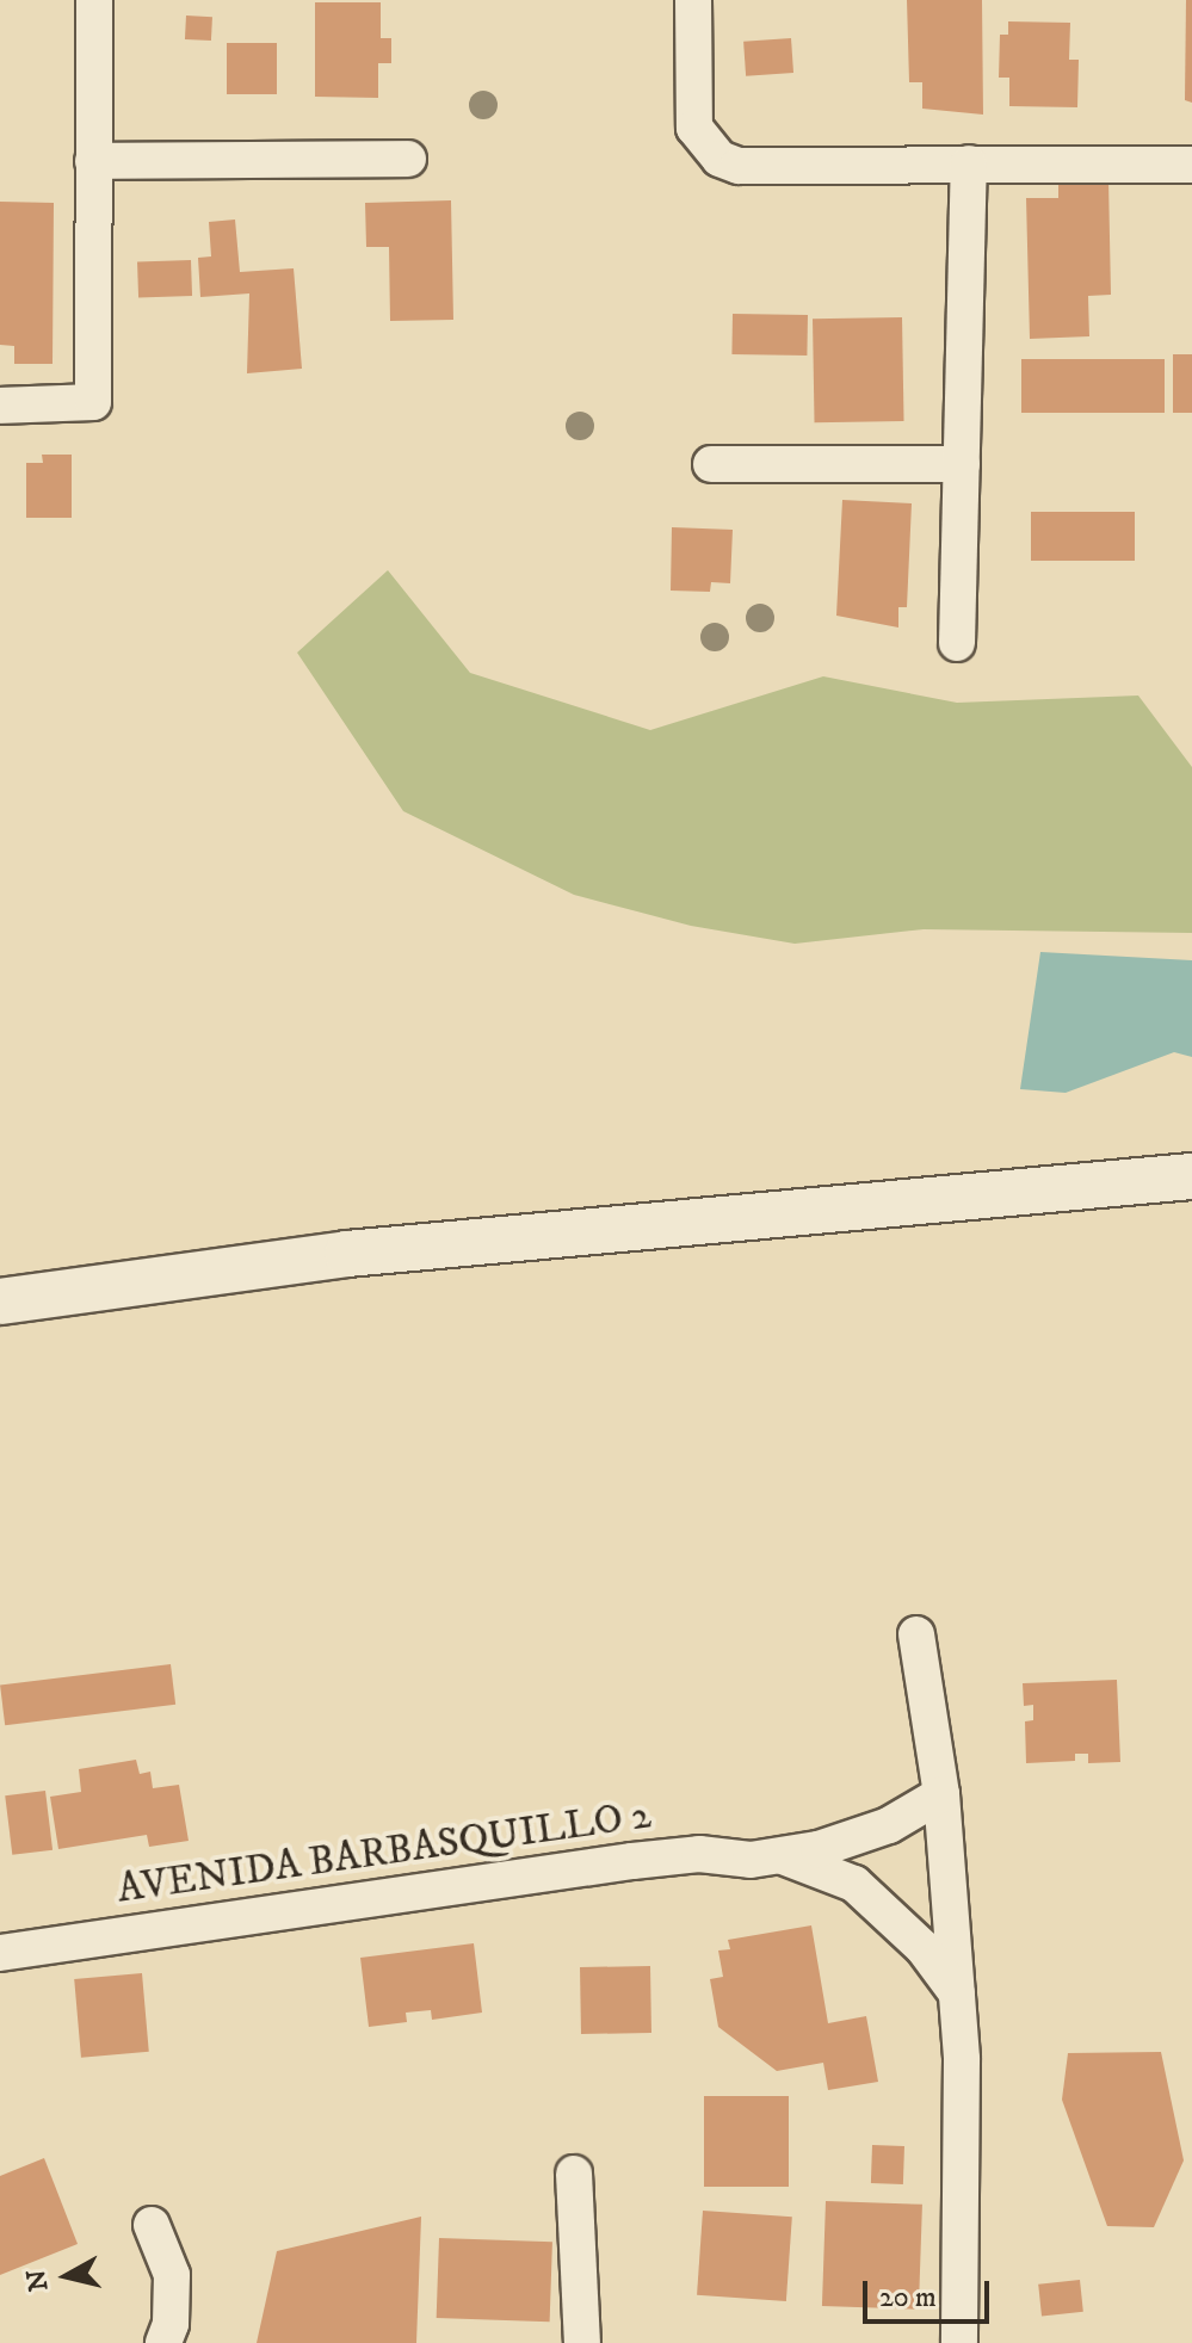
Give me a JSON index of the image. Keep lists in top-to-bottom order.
{
  "streets": {
    "street": ["AVENIDA BARBASQUILLO 2"]
  },
  "scale_bar": "20 m",
  "north": "left"
}
